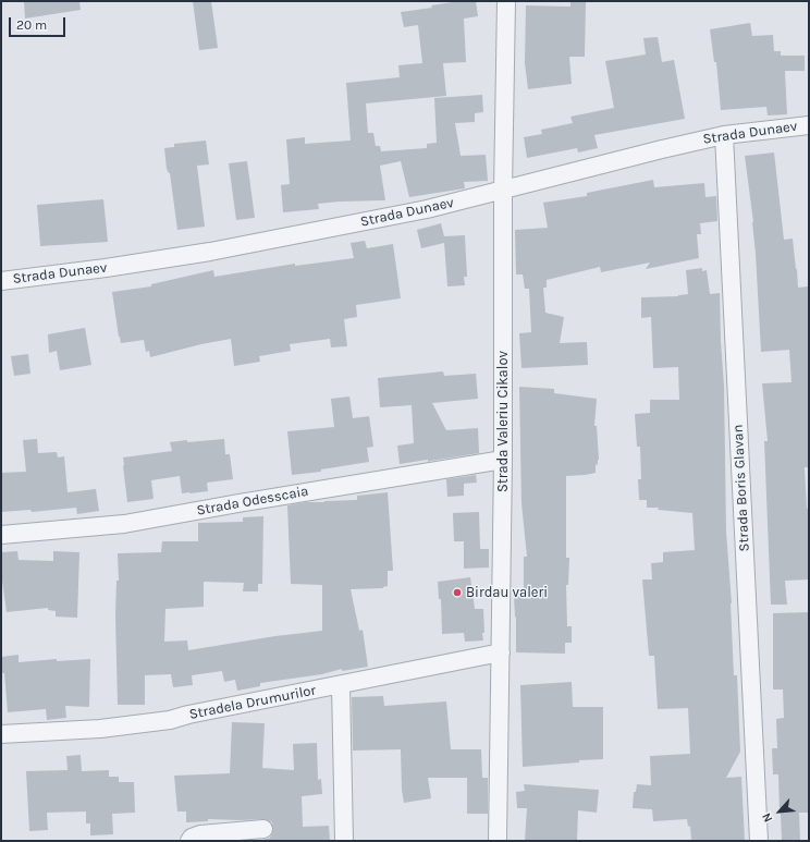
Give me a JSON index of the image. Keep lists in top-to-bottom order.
{
  "streets": {
    "street": [
      "Strada Dunaev",
      "Strada Valeriu Cikalov",
      "Strada Boris Glavan",
      "Strada Odesscaia",
      "Stradela Drumurilor"
    ]
  },
  "crossings": [
    ["Strada Dunaev", "Strada Valeriu Cikalov"],
    ["Strada Dunaev", "Strada Boris Glavan"],
    ["Strada Valeriu Cikalov", "Strada Odesscaia"],
    ["Strada Valeriu Cikalov", "Stradela Drumurilor"]
  ],
  "places": ["Birdau valeri"],
  "scale_bar": "20 m",
  "north": "bottom left"
}
